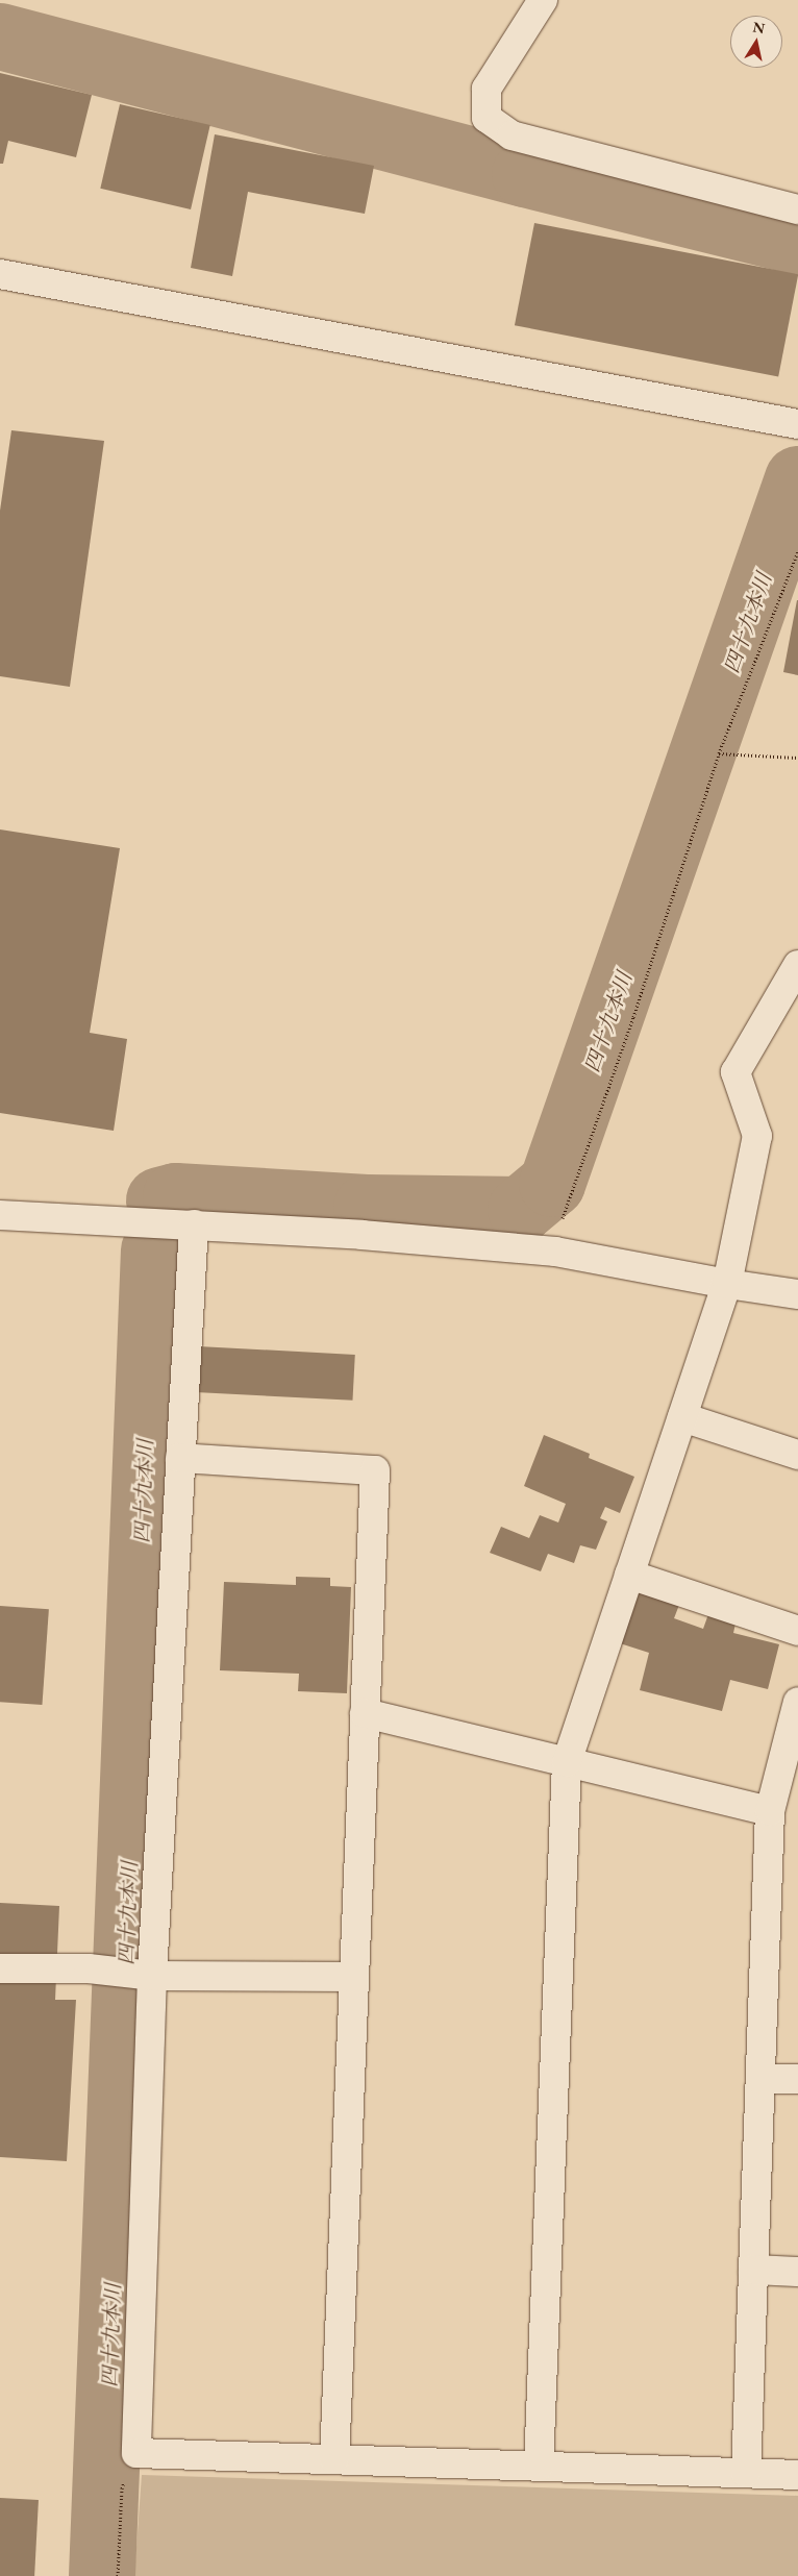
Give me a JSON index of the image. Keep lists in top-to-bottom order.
{
  "water": ["四十九本川"],
  "north": "top"
}
